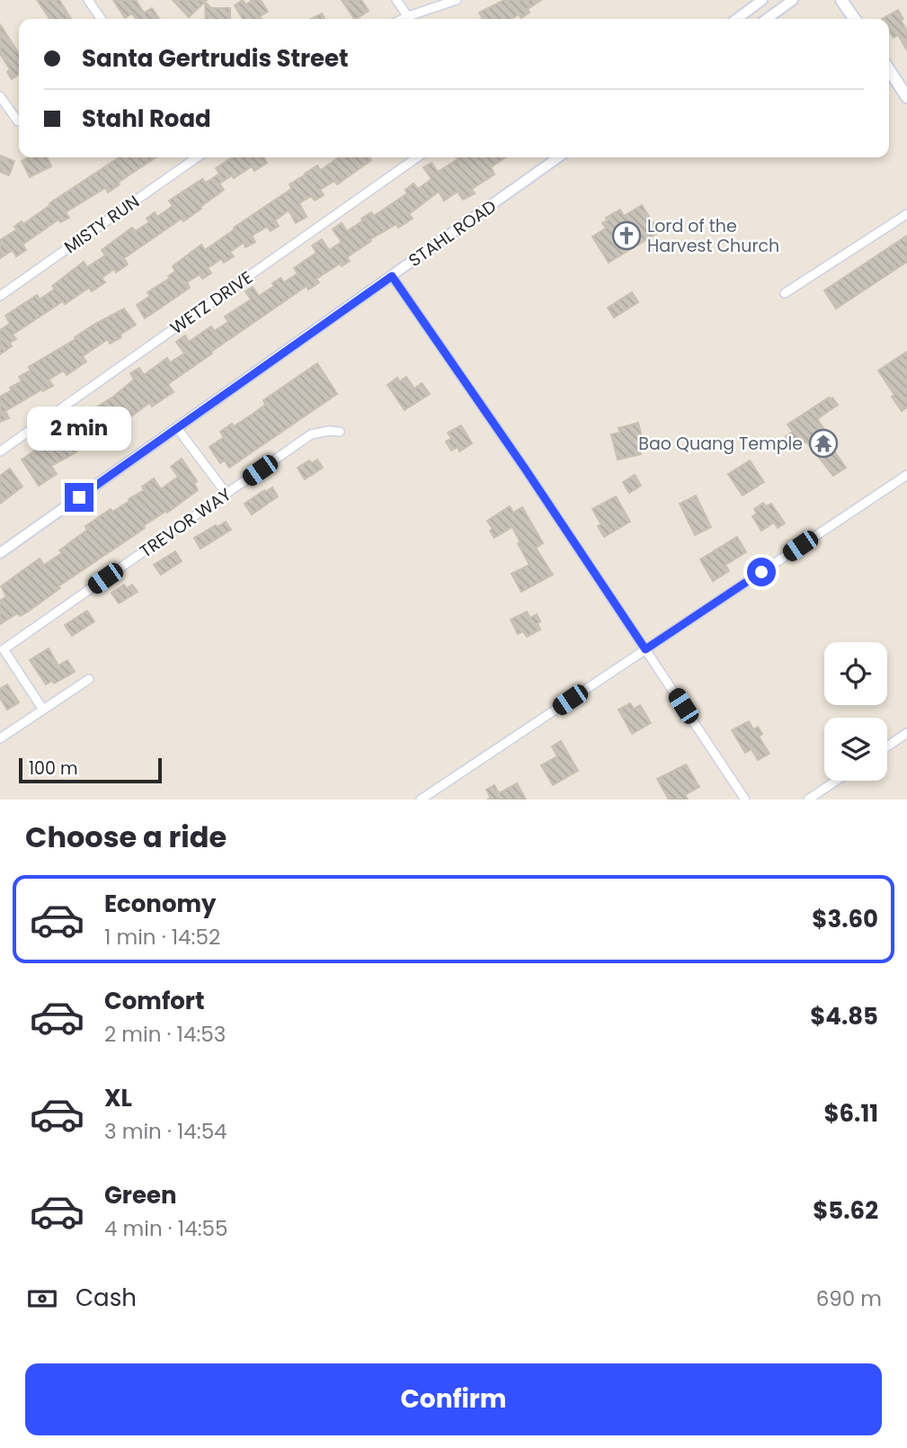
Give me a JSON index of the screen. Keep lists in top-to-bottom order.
{
  "streets": {
    "street": [
      "MISTY RUN",
      "STAHL ROAD",
      "WETZ DRIVE",
      "TREVOR WAY"
    ]
  },
  "places": {
    "church": ["Lord of the Harvest Church"],
    "temple": ["Bao Quang Temple"]
  },
  "scale_bar": "100 m",
  "page": {
    "banner": ["Santa Gertrudis Street", "Stahl Road"],
    "bubble": "2 min",
    "scale": "100 m",
    "heading": "Choose a ride",
    "list": [
      {
        "name": "Economy",
        "note": "1 min · 14:52",
        "value": "$3.60"
      },
      {
        "name": "Comfort",
        "note": "2 min · 14:53",
        "value": "$4.85"
      },
      {
        "name": "XL",
        "note": "3 min · 14:54",
        "value": "$6.11"
      },
      {
        "name": "Green",
        "note": "4 min · 14:55",
        "value": "$5.62"
      }
    ],
    "pay": ["Cash", "690 m"],
    "buttons": "Confirm"
  }
}
